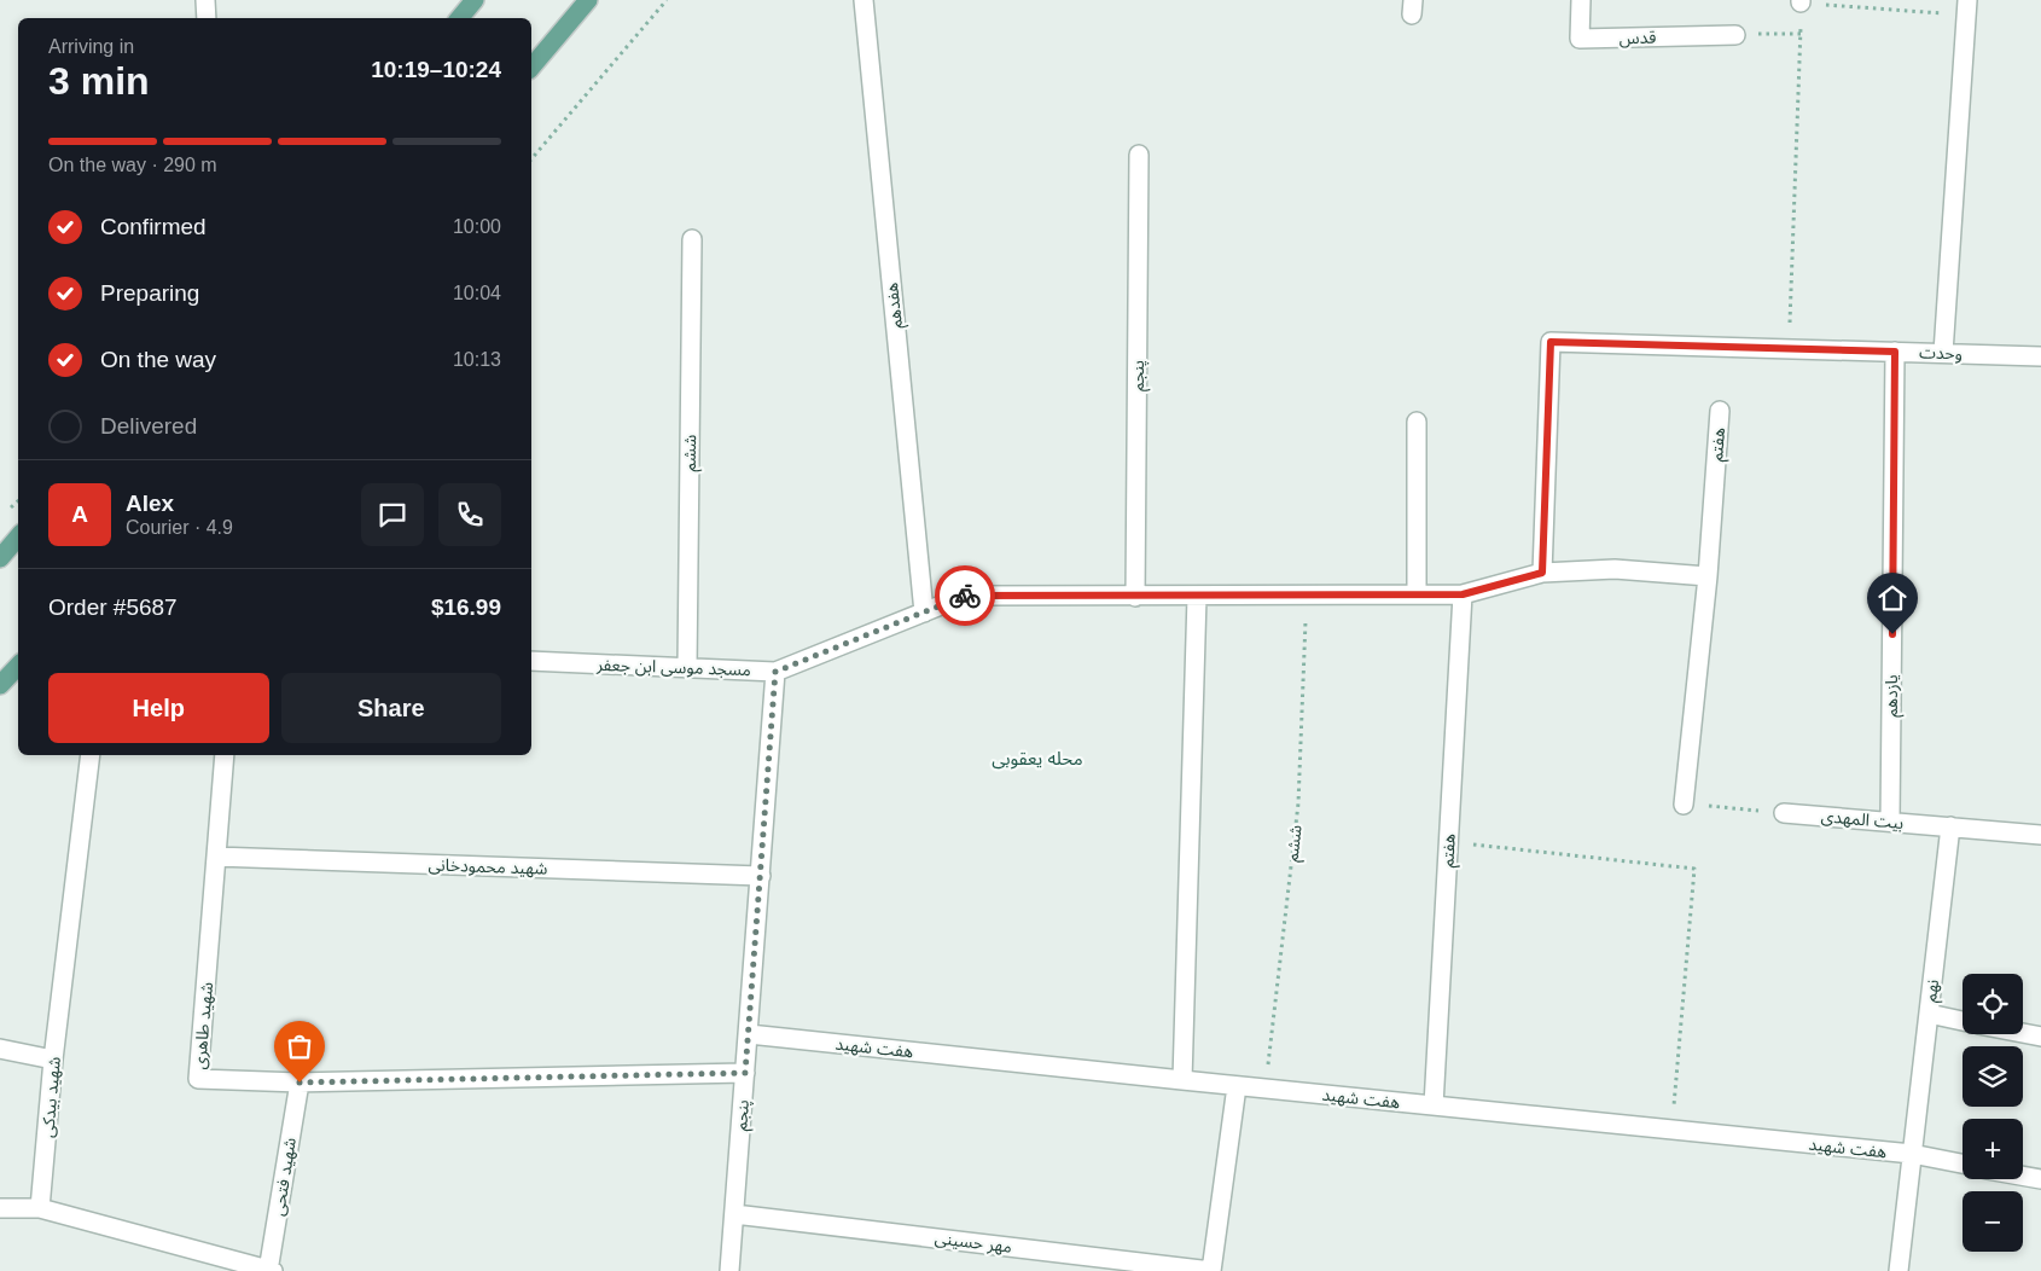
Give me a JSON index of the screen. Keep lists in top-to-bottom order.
{
  "streets": {
    "street": [
      "قدس",
      "هفدهم",
      "وحدت",
      "پنجم",
      "هفتم",
      "ششم",
      "مسجد موسی ابن جعفر",
      "یازدهم",
      "بیت المهدی",
      "شهید محمودخانی",
      "نهم",
      "شهید طاهری",
      "هفت شهید",
      "شهید بیدکی",
      "شهید فتحی",
      "مهر حسینی"
    ]
  },
  "crossings": [
    ["هفدهم", "مسجد موسی ابن جعفر"],
    ["وحدت", "مسجد موسی ابن جعفر"],
    ["وحدت", "یازدهم"],
    ["پنجم", "مسجد موسی ابن جعفر"],
    ["پنجم", "شهید محمودخانی"],
    ["پنجم", "شهید طاهری"],
    ["پنجم", "هفت شهید"],
    ["پنجم", "مهر حسینی"],
    ["هفتم", "مسجد موسی ابن جعفر"],
    ["هفتم", "هفت شهید"],
    ["ششم", "مسجد موسی ابن جعفر"],
    ["ششم", "هفت شهید"],
    ["یازدهم", "بیت المهدی"],
    ["بیت المهدی", "نهم"],
    ["شهید محمودخانی", "شهید طاهری"],
    ["نهم", "هفت شهید"],
    ["شهید طاهری", "شهید فتحی"]
  ],
  "districts": ["محله یعقوبی"],
  "page": {
    "heading": ["3 min", "Arriving in", "10:19–10:24"],
    "panel": [
      "Alex",
      "Courier · 4.9",
      "Order #5687",
      "$16.99"
    ],
    "bar": "On the way · 290 m",
    "list": [
      ["Confirmed", "10:00"],
      ["Preparing", "10:04"],
      ["On the way", "10:13"],
      "Delivered"
    ],
    "round": "A",
    "buttons": ["Help", "Share"],
    "map_buttons": ["+", "−"]
  }
}
